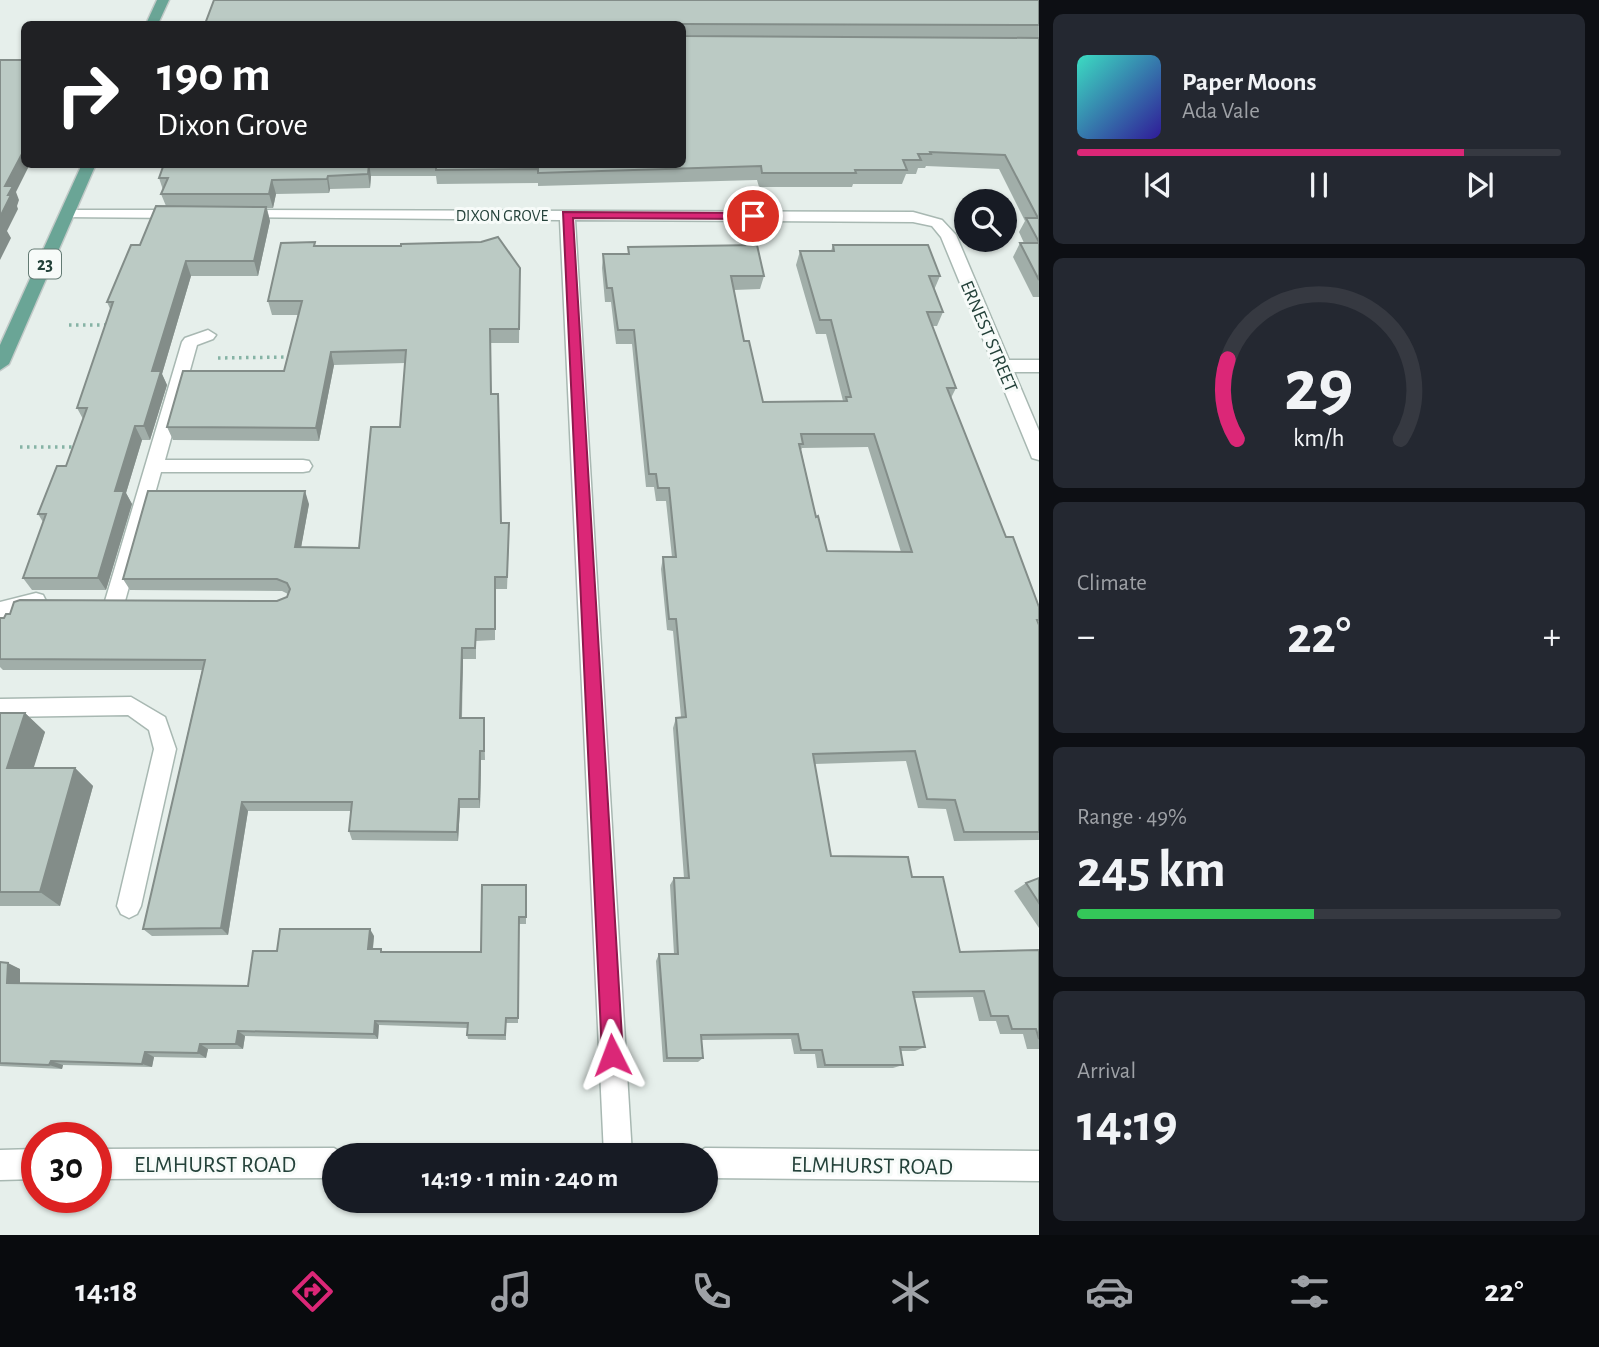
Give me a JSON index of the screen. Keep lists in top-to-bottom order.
{
  "streets": {
    "main road": ["23"],
    "street": ["DIXON GROVE", "ERNEST STREET", "ELMHURST ROAD"]
  },
  "crossings": [
    ["DIXON GROVE", "ERNEST STREET"]
  ],
  "page": {
    "turn": ["190 m", "Dixon Grove"],
    "song": ["Paper Moons", "Ada Vale"],
    "tile": [
      "Climate",
      ["Range · 49%", "245 km"],
      ["Arrival", "14:19"]
    ],
    "heat": ["−", "22°", "+"],
    "limit": "30",
    "trip": "14:19 · 1 min · 240 m",
    "tabs": ["14:18", "22°"],
    "gauge": ["29", "km/h"]
  }
}
